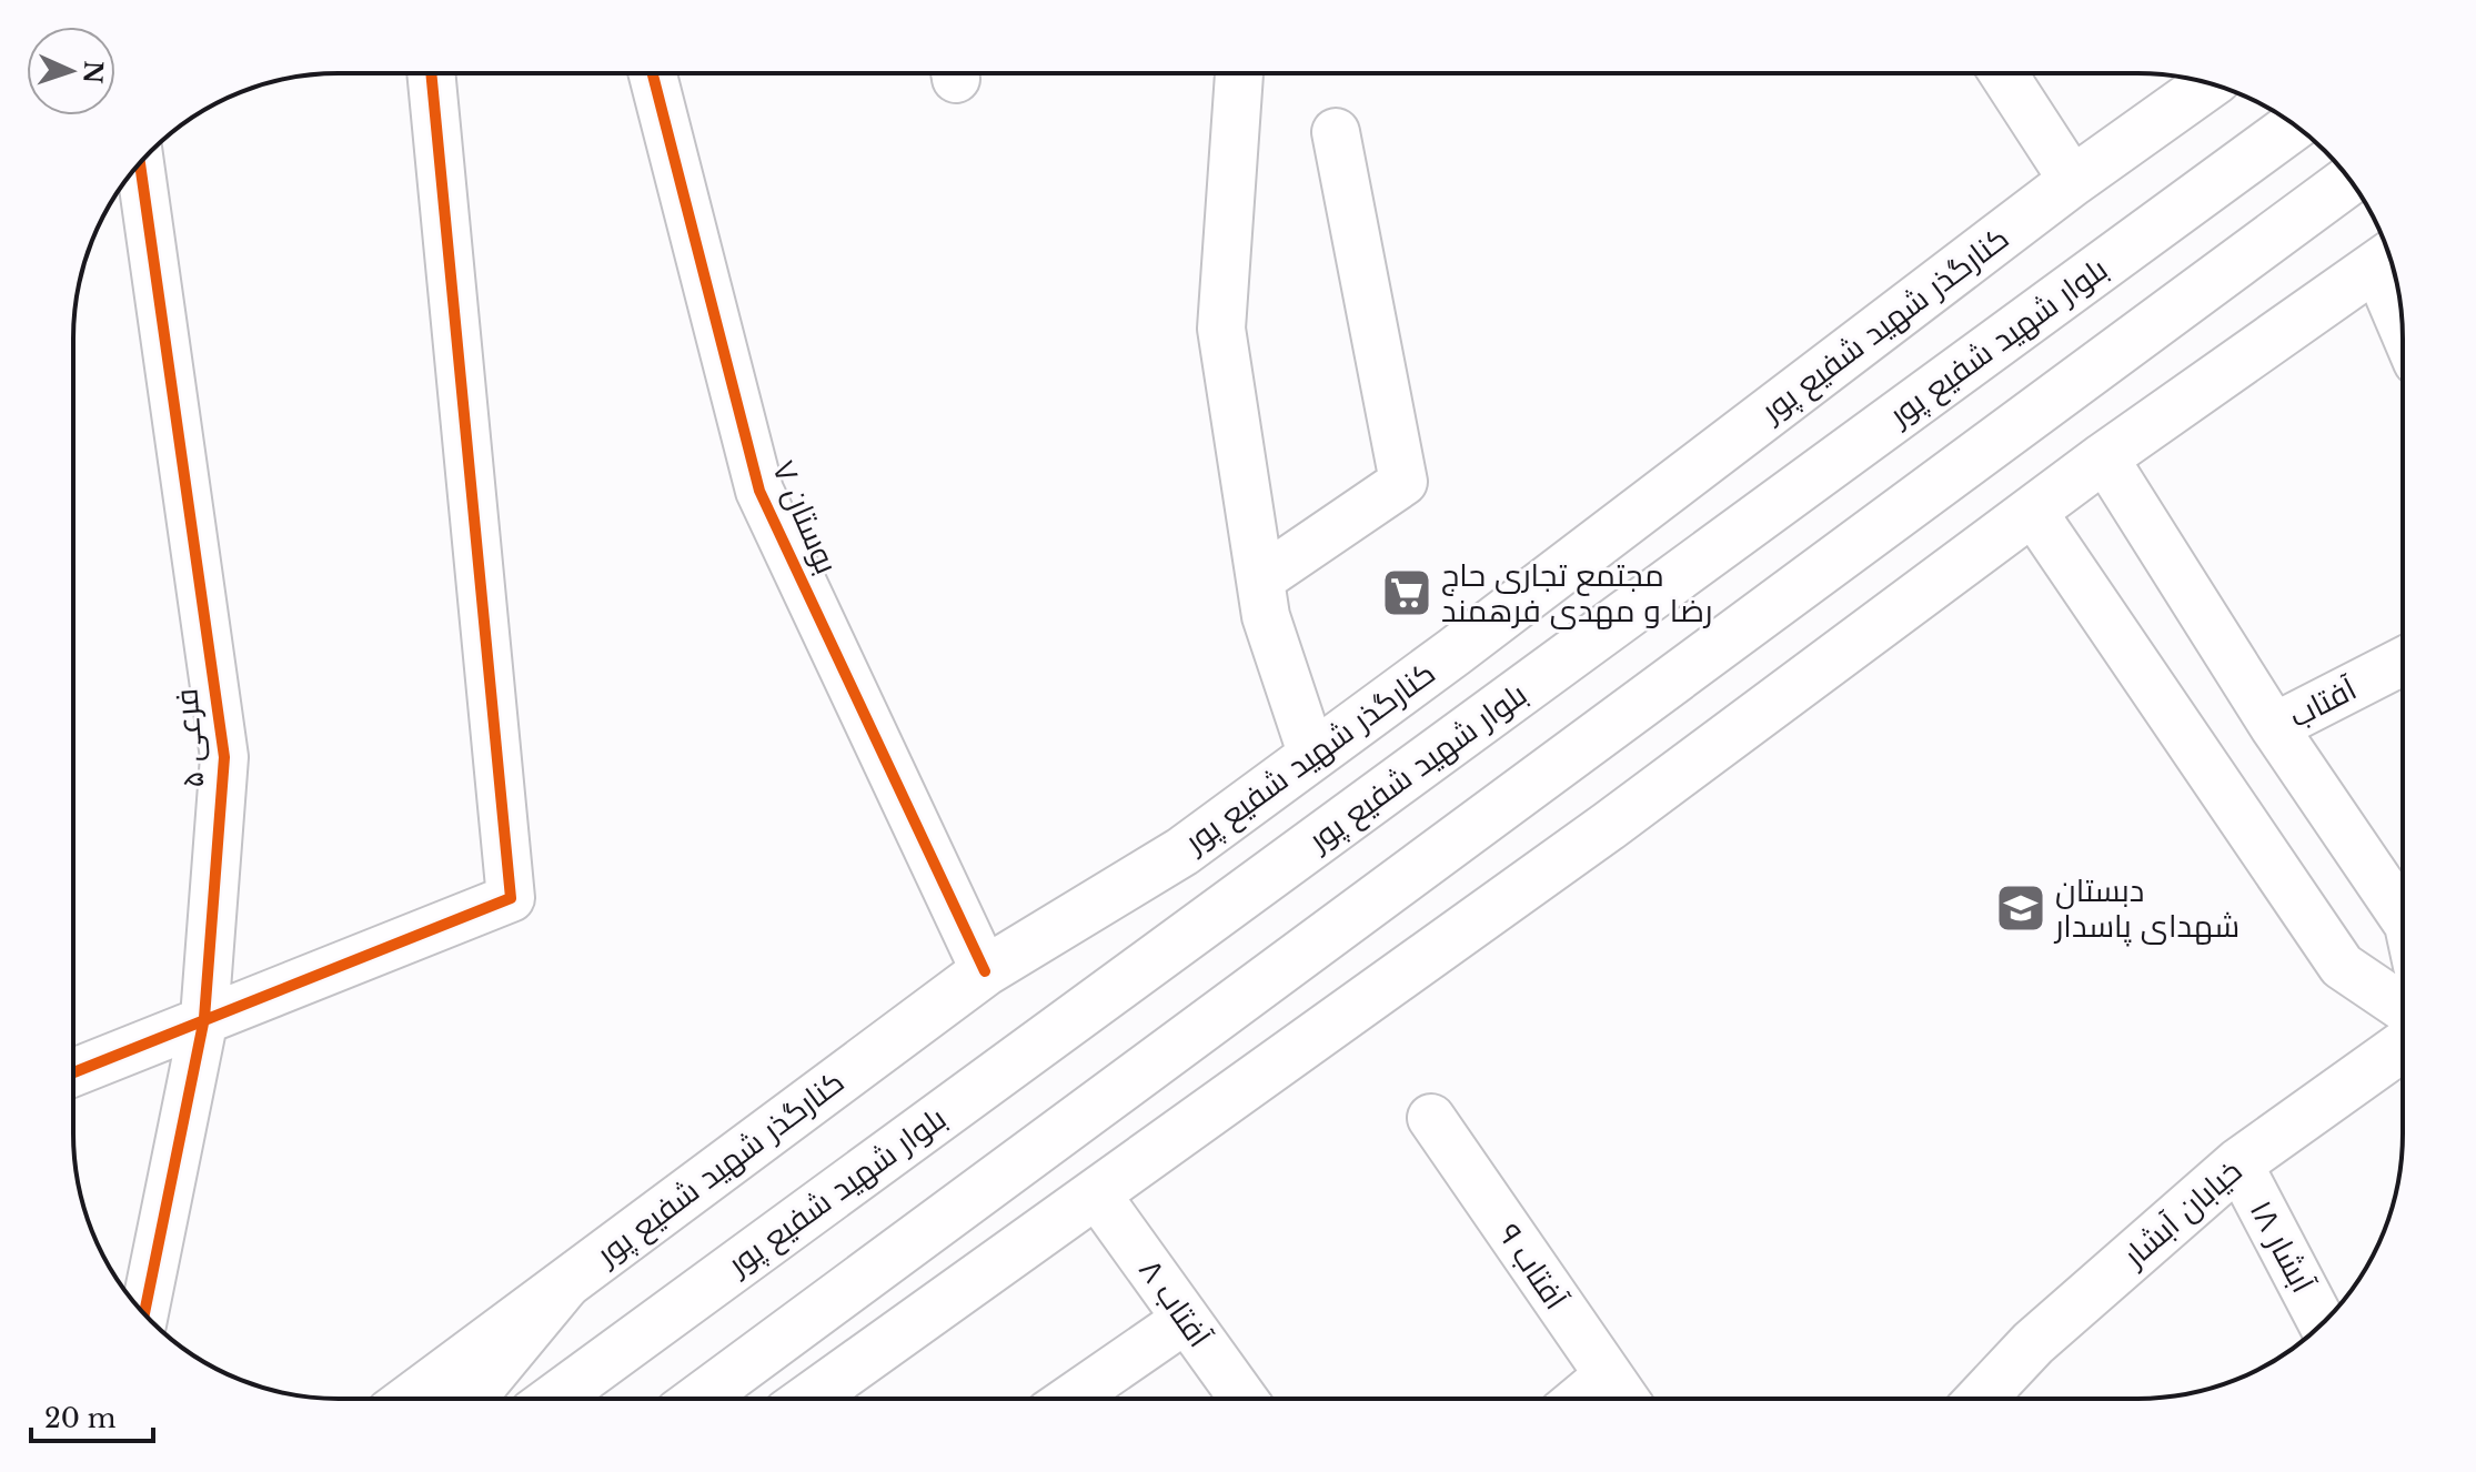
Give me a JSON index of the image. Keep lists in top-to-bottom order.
{
  "streets": {
    "main road": ["کنارگذر شهید شفیع پور", "بلوار شهید شفیع پور", "خیابان آبشار"],
    "street": [
      "بوستان ۷",
      "آفتاب",
      "فرعی ۵",
      "آبشار ۱۸",
      "آفتاب ۹",
      "آفتاب ۸"
    ]
  },
  "crossings": [
    ["کنارگذر شهید شفیع پور", "بوستان ۷"],
    ["خیابان آبشار", "آبشار ۱۸"]
  ],
  "places": {
    "supermarket": ["مجتمع تجاری حاج رضا و مهدی فرهمند"],
    "school or university": ["دبستان شهدای پاسدار"]
  },
  "scale_bar": "20 m",
  "north": "right"
}
